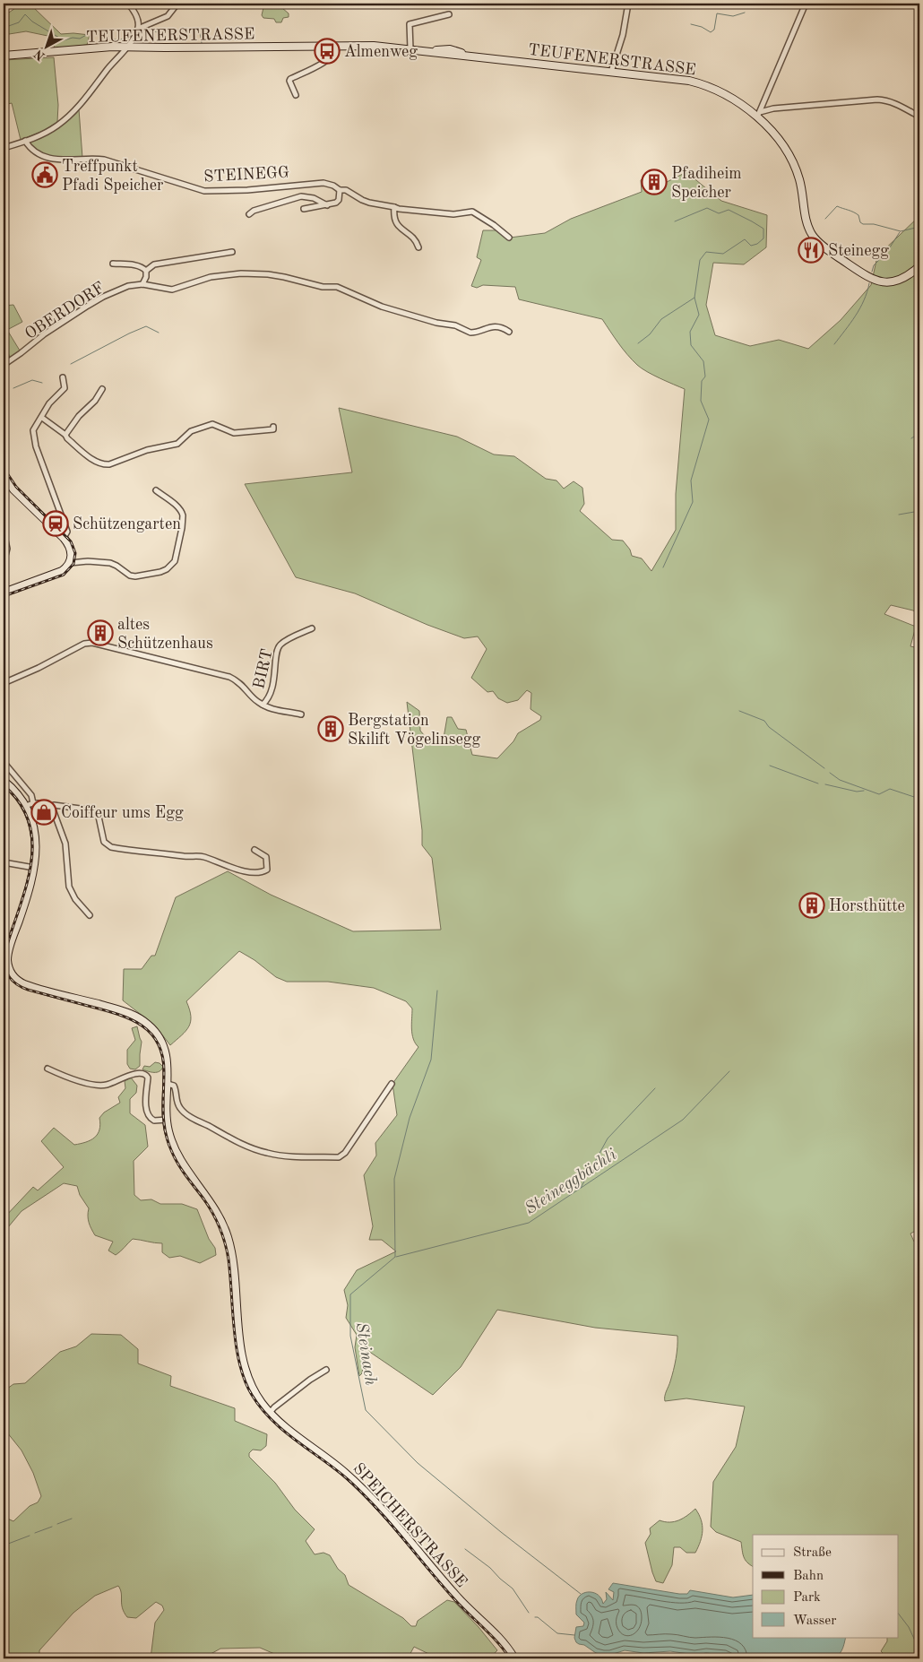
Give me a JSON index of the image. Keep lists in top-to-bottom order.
{
  "streets": {
    "main road": ["TEUFENERSTRASSE", "SPEICHERSTRASSE"],
    "street": ["STEINEGG", "OBERDORF", "BIRT"]
  },
  "water": ["Steineggbächli", "Steinach"],
  "places": {
    "bus stop": ["Almenweg"],
    "public building": ["Treffpunkt Pfadi Speicher"],
    "building": [
      "Pfadiheim Speicher",
      "altes Schützenhaus",
      "Bergstation Skilift Vögelinsegg",
      "Horsthütte"
    ],
    "restaurant": ["Steinegg"],
    "station": ["Schützengarten"],
    "shop": ["Coiffeur ums Egg"]
  },
  "legend": [
    "Straße",
    "Bahn",
    "Park",
    "Wasser"
  ],
  "north": "bottom left"
}
